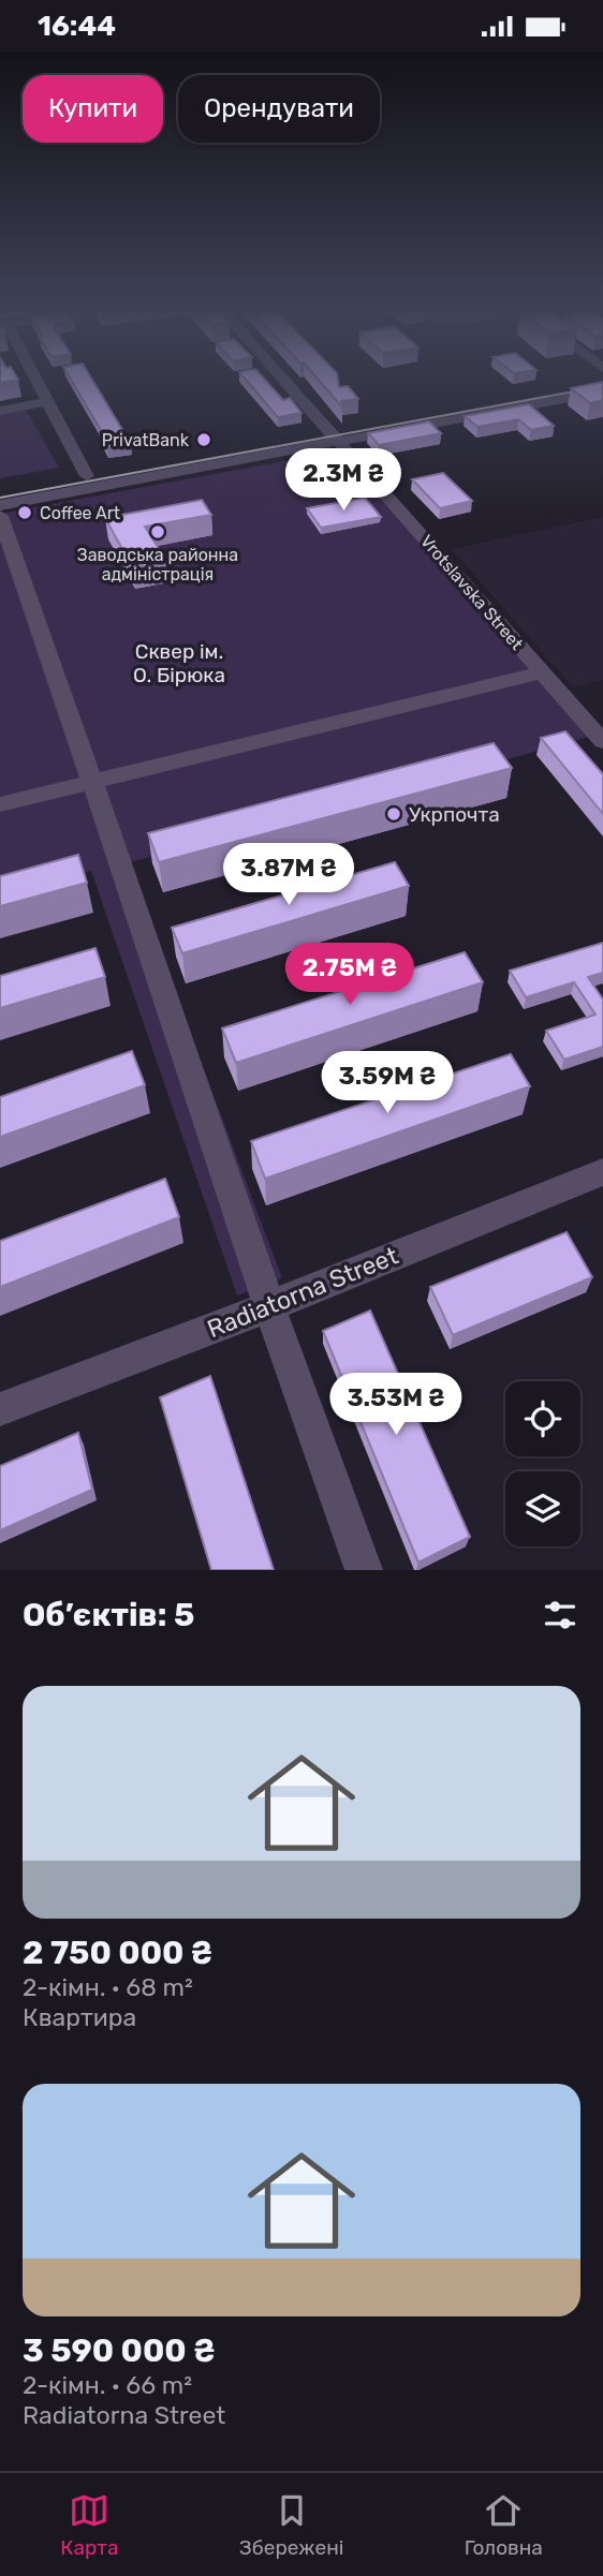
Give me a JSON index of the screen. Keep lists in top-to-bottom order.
{
  "streets": {
    "street": ["Vrotslavska Street", "Radiatorna Street"]
  },
  "parks": ["Сквер ім. О. Бірюка"],
  "places": [
    "PrivatBank",
    "Coffee Art",
    "Заводська районна адміністрація",
    "Укрпочта"
  ],
  "page": {
    "status": "16:44",
    "chip": ["Купити", "Орендувати"],
    "price": [
      "2.3M ₴",
      "3.87M ₴",
      "2.75M ₴",
      "3.59M ₴",
      "3.53M ₴"
    ],
    "heading": "Об’єктів: 5",
    "list": [
      {
        "name": "2 750 000 ₴",
        "note": "2-кімн. · 68 m² · Квартира"
      },
      {
        "name": "3 590 000 ₴",
        "note": "2-кімн. · 66 m² · Radiatorna Street"
      }
    ],
    "tabs": ["Карта", "Збережені", "Головна"]
  }
}
